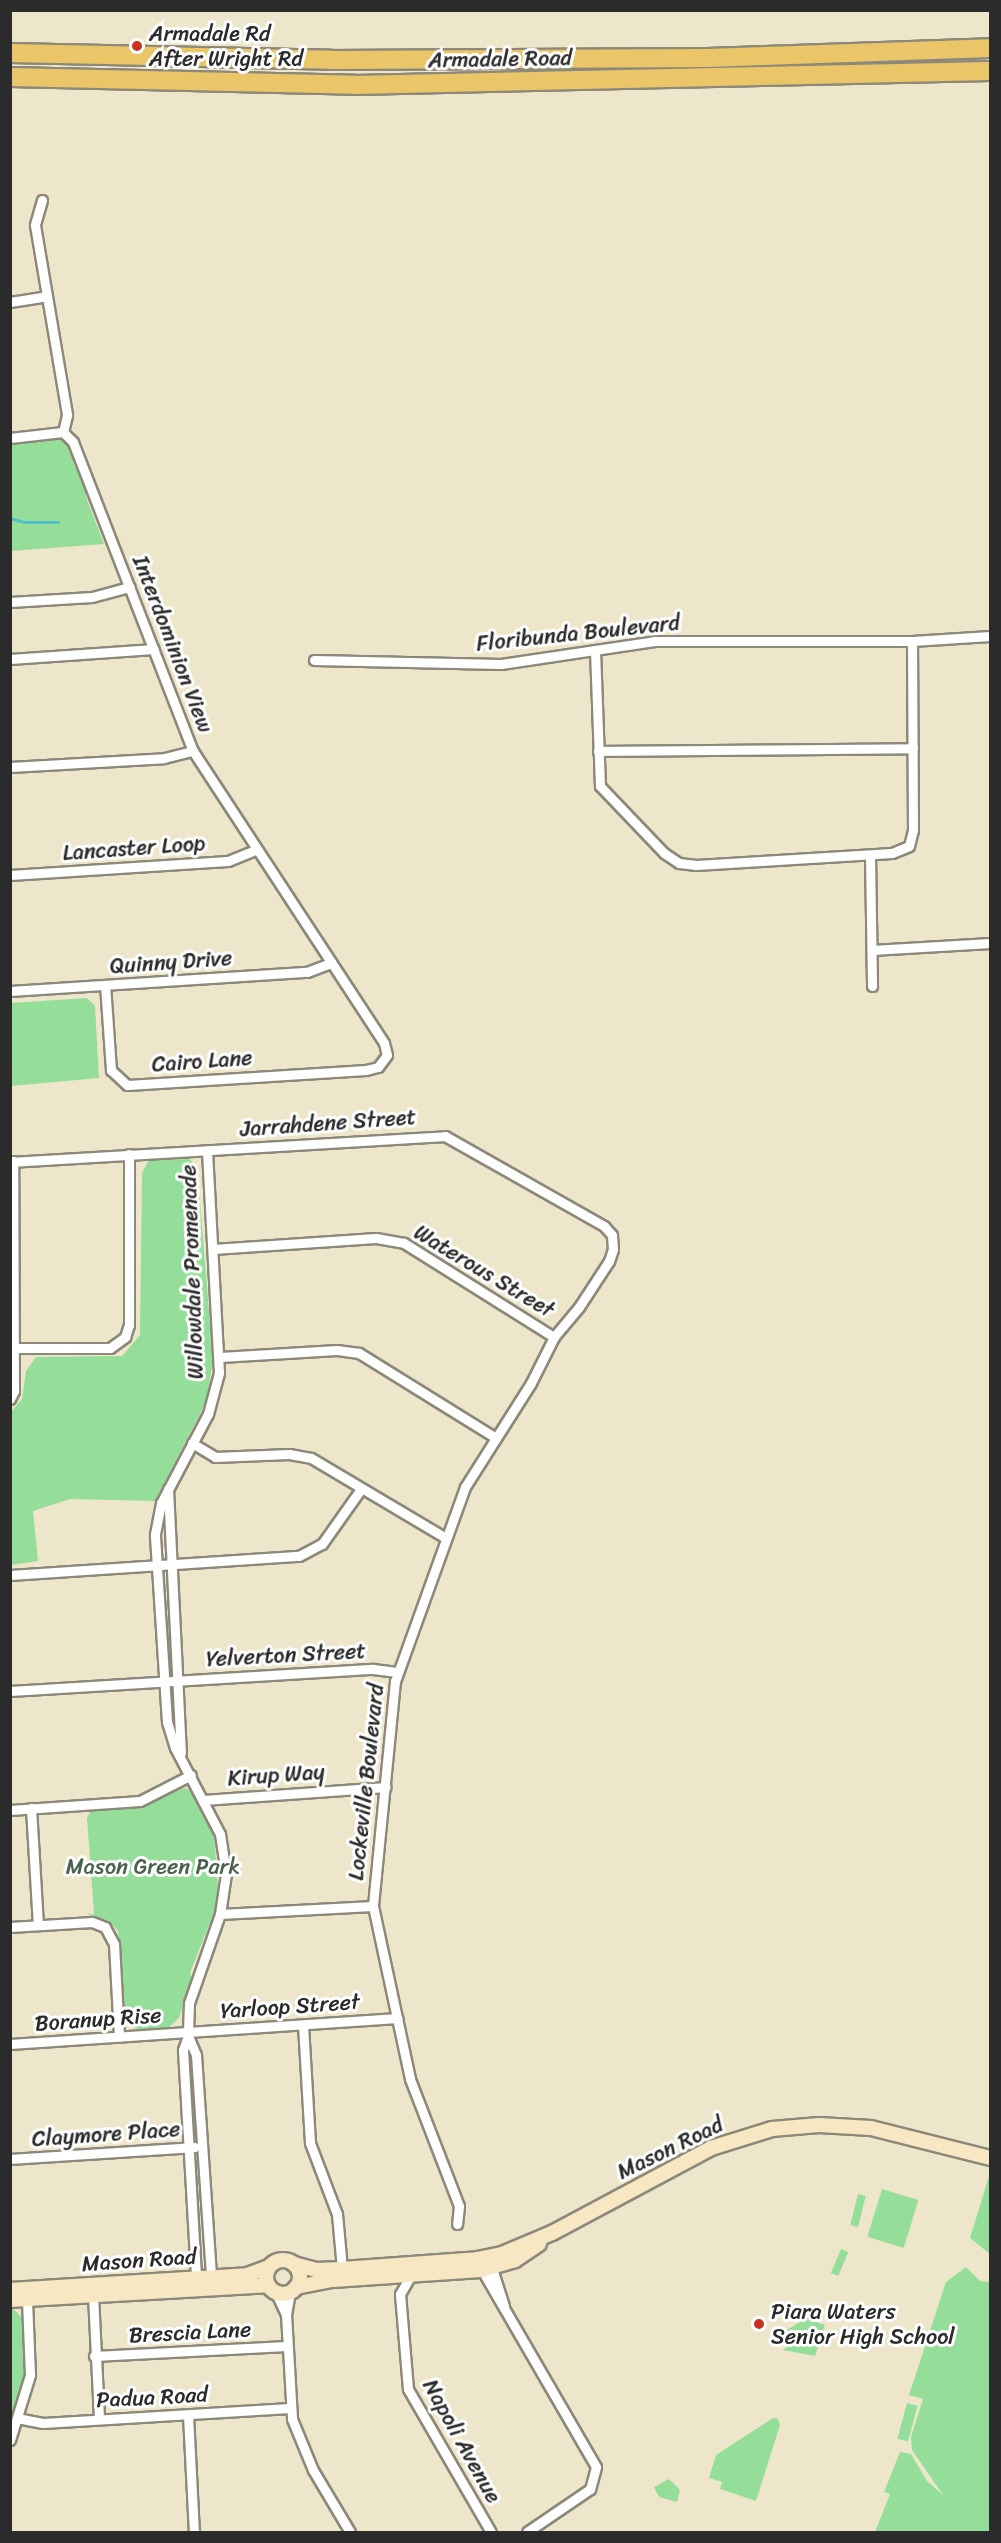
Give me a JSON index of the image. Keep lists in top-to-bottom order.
{
  "streets": {
    "highway": ["Armadale Road"],
    "street": [
      "Floribunda Boulevard",
      "Interdominion View",
      "Lancaster Loop",
      "Quinny Drive",
      "Cairo Lane",
      "Jarrahdene Street",
      "Waterous Street",
      "Willowdale Promenade",
      "Yelverton Street",
      "Kirup Way",
      "Lockeville Boulevard",
      "Yarloop Street",
      "Boranup Rise",
      "Claymore Place",
      "Mason Road",
      "Brescia Lane",
      "Padua Road",
      "Napoli Avenue"
    ]
  },
  "crossings": [
    ["Interdominion View", "Lancaster Loop"],
    ["Interdominion View", "Quinny Drive"],
    ["Interdominion View", "Cairo Lane"],
    ["Quinny Drive", "Cairo Lane"],
    ["Jarrahdene Street", "Willowdale Promenade"],
    ["Jarrahdene Street", "Lockeville Boulevard"],
    ["Waterous Street", "Willowdale Promenade"],
    ["Waterous Street", "Lockeville Boulevard"],
    ["Willowdale Promenade", "Yelverton Street"],
    ["Willowdale Promenade", "Kirup Way"],
    ["Willowdale Promenade", "Yarloop Street"],
    ["Willowdale Promenade", "Boranup Rise"],
    ["Willowdale Promenade", "Claymore Place"],
    ["Willowdale Promenade", "Mason Road"],
    ["Yelverton Street", "Lockeville Boulevard"],
    ["Kirup Way", "Lockeville Boulevard"],
    ["Lockeville Boulevard", "Yarloop Street"],
    ["Yarloop Street", "Boranup Rise"]
  ],
  "parks": ["Mason Green Park"],
  "places": ["Armadale Rd After Wright Rd", "Piara Waters Senior High School"]
}
